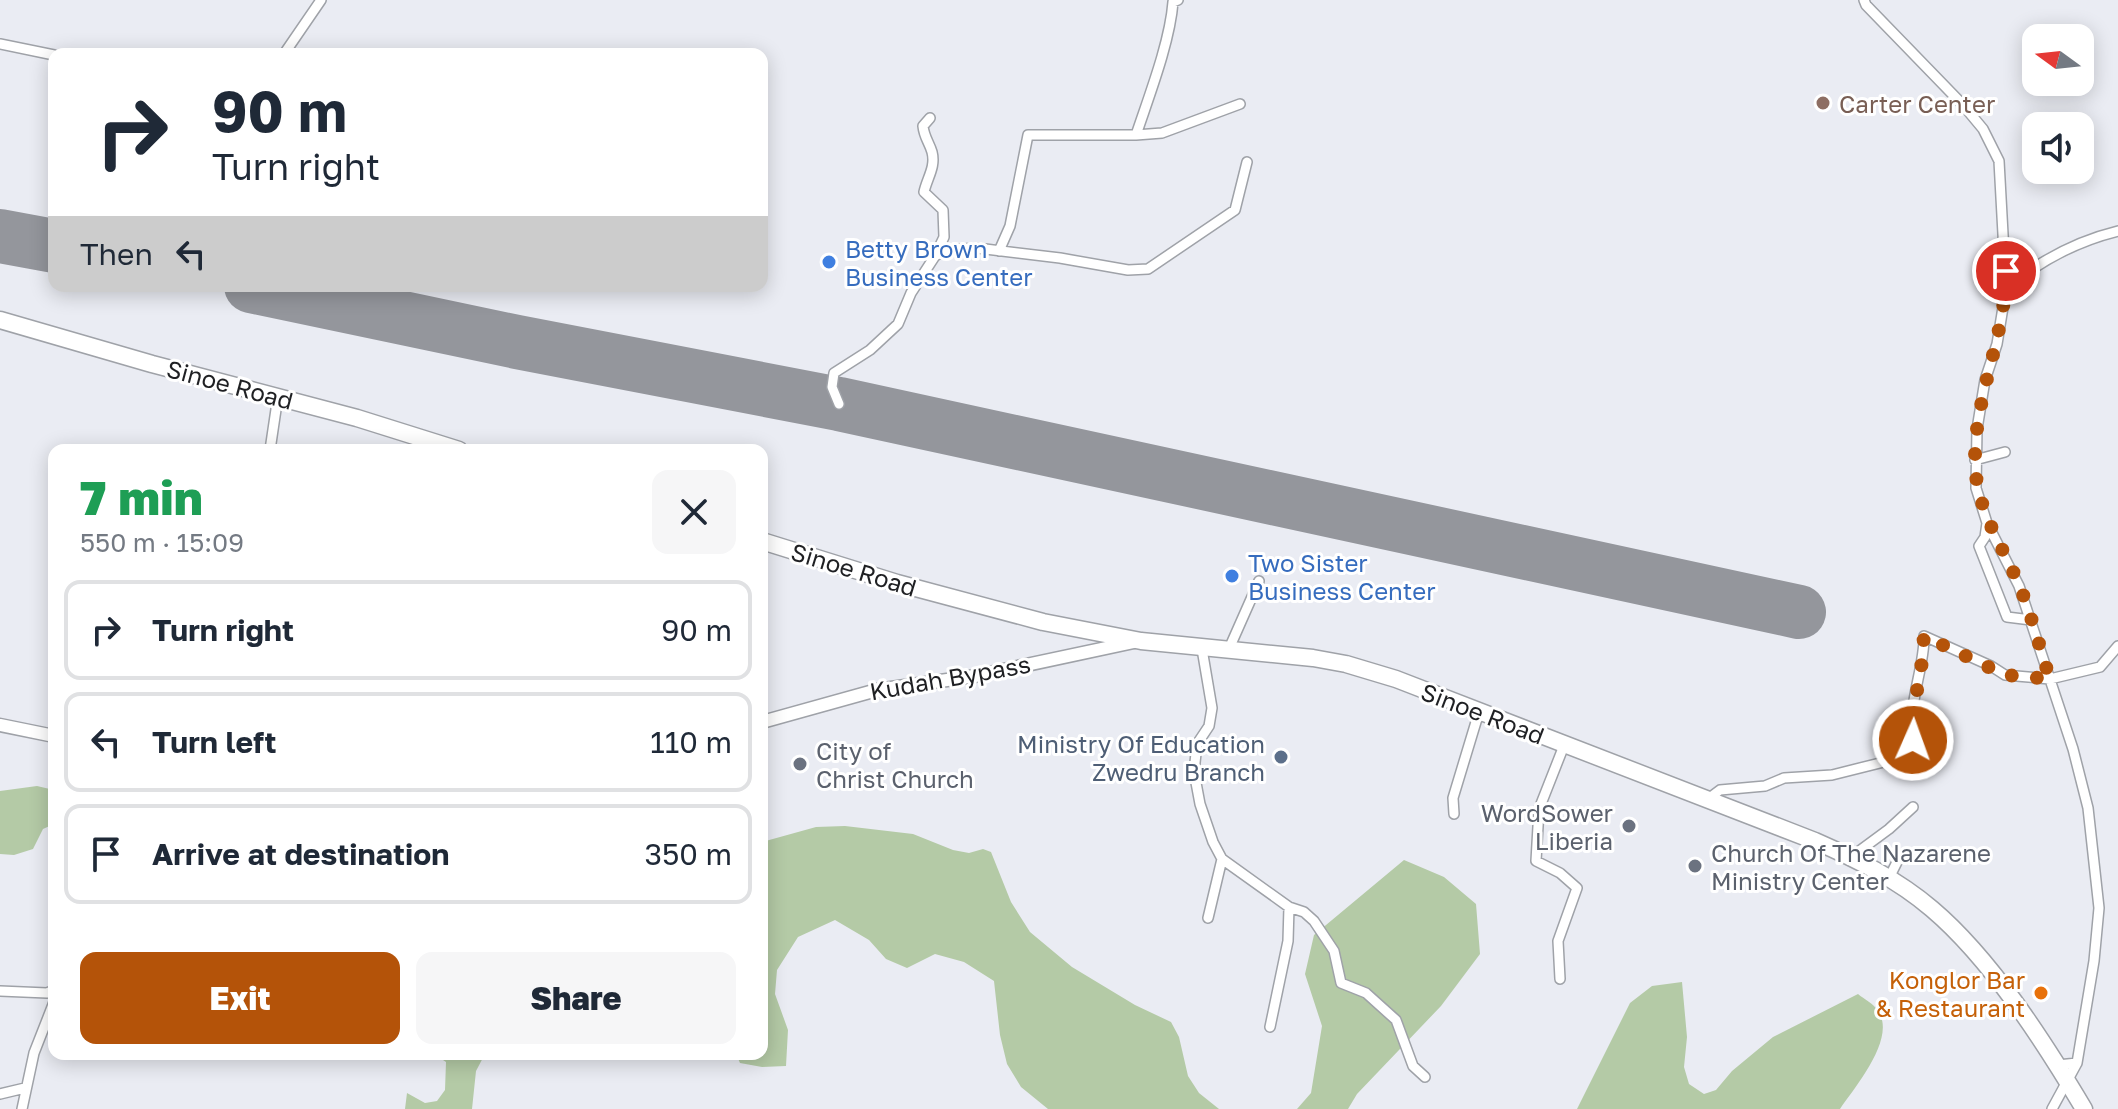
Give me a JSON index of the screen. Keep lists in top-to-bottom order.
{
  "streets": {
    "highway": ["Sinoe Road"],
    "street": ["Kudah Bypass"]
  },
  "crossings": [
    ["Sinoe Road", "Kudah Bypass"]
  ],
  "places": [
    "Carter Center",
    "Betty Brown Business Center",
    "Two Sister Business Center",
    "Ministry Of Education Zwedru Branch",
    "City of Christ Church",
    "WordSower Liberia",
    "Church Of The Nazarene Ministry Center",
    "Konglor Bar & Restaurant"
  ],
  "north": "left",
  "page": {
    "turn": ["90 m", "Turn right"],
    "then": "Then",
    "heading": ["7 min", "550 m · 15:09"],
    "list": [
      {
        "name": "Turn right",
        "value": "90 m"
      },
      {
        "name": "Turn left",
        "value": "110 m"
      },
      {
        "name": "Arrive at destination",
        "value": "350 m"
      }
    ],
    "buttons": ["Exit", "Share"]
  }
}
